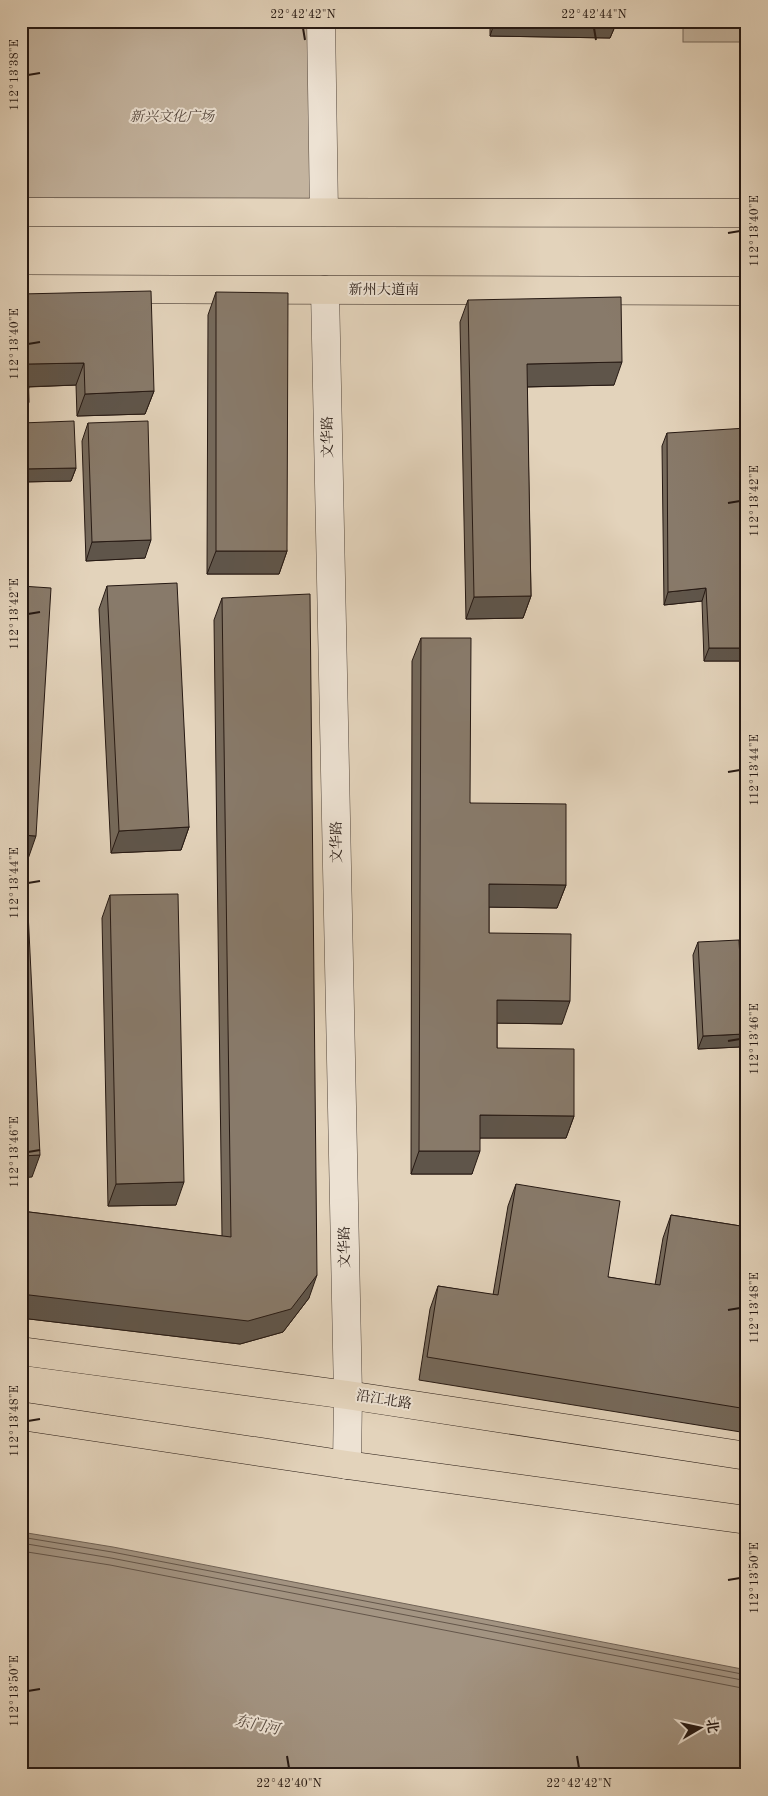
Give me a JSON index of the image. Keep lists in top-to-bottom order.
{
  "streets": {
    "main road": ["新州大道南", "沿江北路"],
    "street": ["文华路"]
  },
  "crossings": [
    ["新州大道南", "文华路"],
    ["文华路", "沿江北路"]
  ],
  "water": ["东门河"],
  "parks": ["新兴文化广场"],
  "north": "right",
  "coordinates": [
    "22°42'42\"N",
    "22°42'44\"N",
    "112°13'38\"E",
    "112°13'40\"E",
    "112°13'42\"E",
    "112°13'44\"E",
    "112°13'46\"E",
    "112°13'48\"E",
    "112°13'50\"E",
    "22°42'40\"N"
  ]
}
